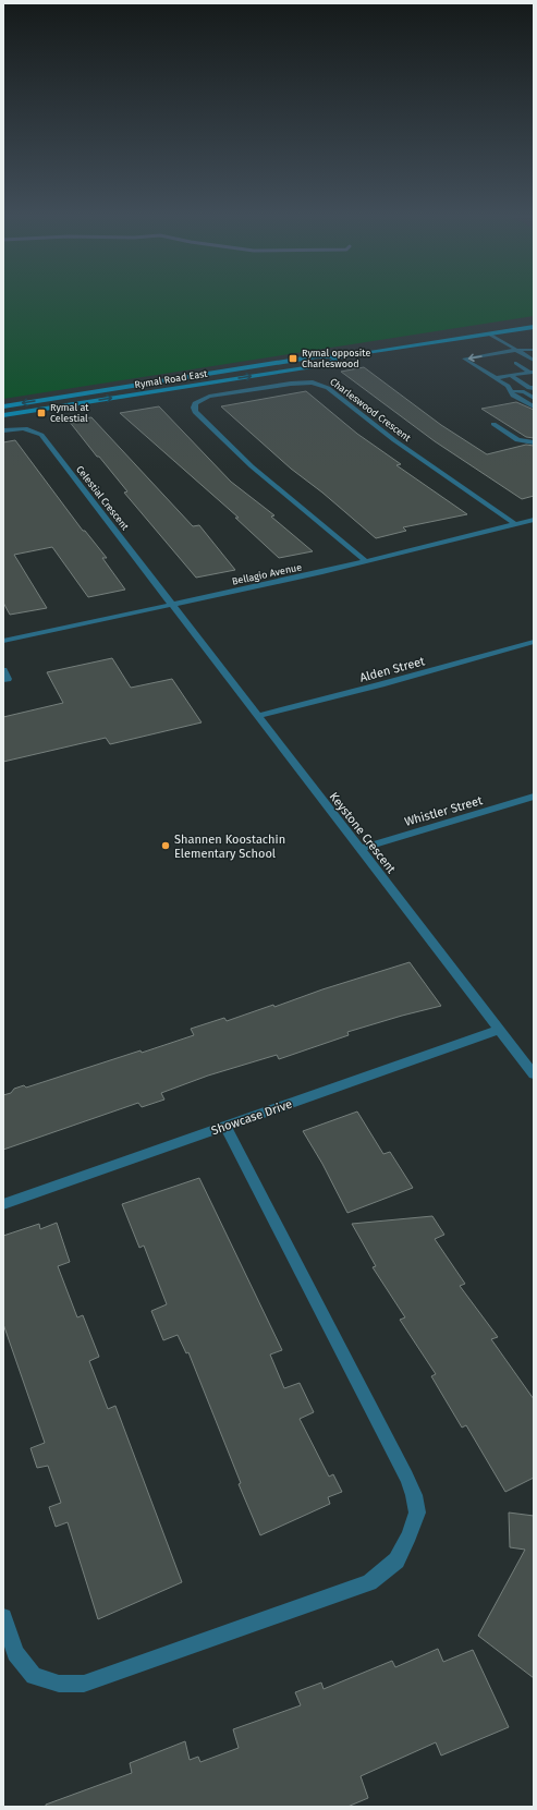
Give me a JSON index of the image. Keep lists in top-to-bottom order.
{
  "streets": {
    "main road": ["Rymal Road East"],
    "street": [
      "Charleswood Crescent",
      "Celestial Crescent",
      "Bellagio Avenue",
      "Alden Street",
      "Whistler Street",
      "Keystone Crescent",
      "Showcase Drive"
    ]
  },
  "crossings": [
    ["Charleswood Crescent", "Bellagio Avenue"],
    ["Celestial Crescent", "Bellagio Avenue"],
    ["Celestial Crescent", "Keystone Crescent"],
    ["Bellagio Avenue", "Keystone Crescent"],
    ["Alden Street", "Keystone Crescent"],
    ["Whistler Street", "Keystone Crescent"],
    ["Keystone Crescent", "Showcase Drive"]
  ],
  "places": {
    "transit": ["Rymal opposite Charleswood", "Rymal at Celestial"],
    "other": ["Shannen Koostachin Elementary School"]
  }
}
